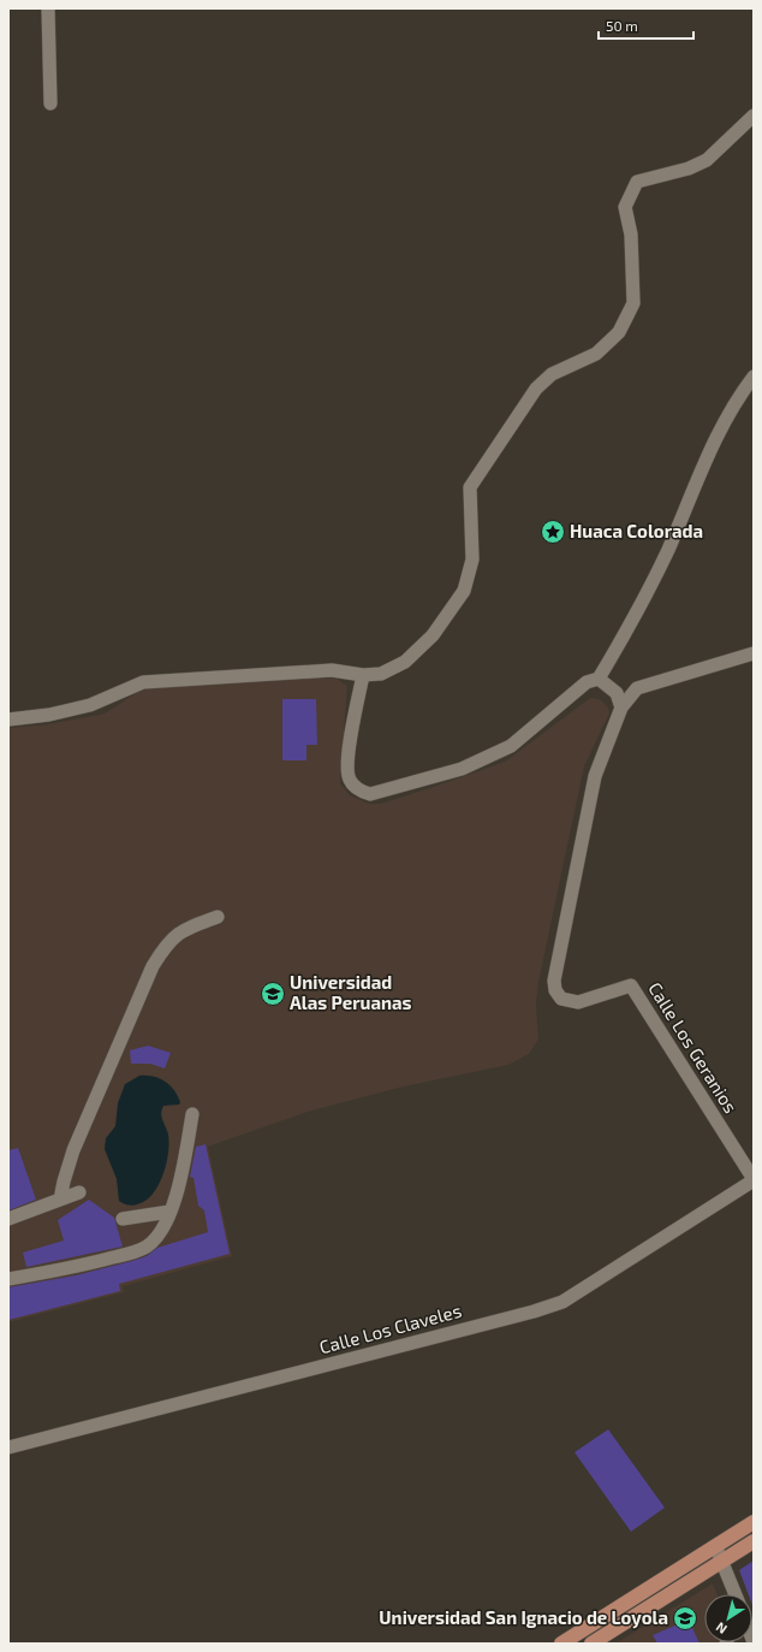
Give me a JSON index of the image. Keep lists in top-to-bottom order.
{
  "streets": {
    "street": ["Calle Los Geranios", "Calle Los Claveles"]
  },
  "crossings": [
    ["Calle Los Geranios", "Calle Los Claveles"]
  ],
  "places": {
    "place": ["Huaca Colorada"],
    "school or university": ["Universidad Alas Peruanas", "Universidad San Ignacio de Loyola"]
  },
  "scale_bar": "50 m",
  "north": "bottom left"
}
